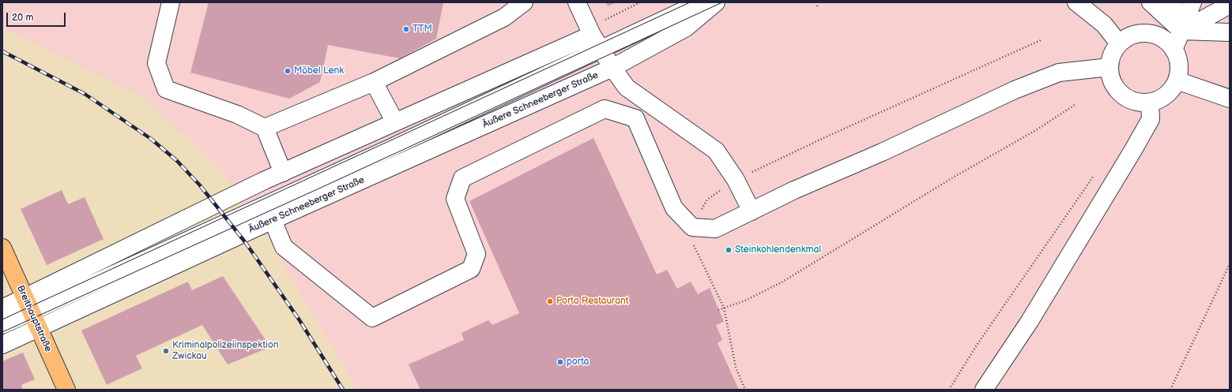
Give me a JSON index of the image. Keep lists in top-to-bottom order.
{
  "streets": {
    "main road": ["Breithauptstraße"],
    "street": ["Äußere Schneeberger Straße"]
  },
  "crossings": [
    ["Äußere Schneeberger Straße", "Breithauptstraße"]
  ],
  "places": [
    "TTM",
    "Möbel Lenk",
    "Steinkohlendenkmal",
    "Porta Restaurant",
    "Kriminalpolizeiinspektion Zwickau",
    "porta"
  ],
  "scale_bar": "20 m"
}
